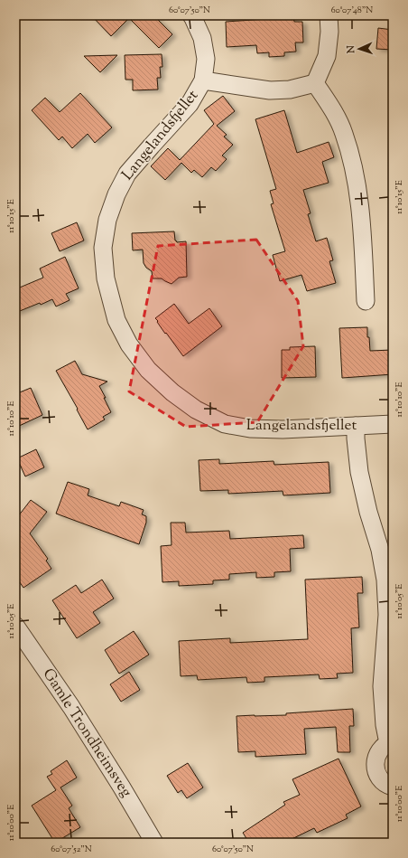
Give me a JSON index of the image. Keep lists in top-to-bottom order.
{
  "streets": {
    "street": ["Langelandsfjellet", "Gamle Trondheimsveg"]
  },
  "north": "left",
  "coordinates": [
    "60°07'50\"N",
    "60°07'48\"N",
    "11°10'15\"E",
    "11°10'10\"E",
    "11°10'05\"E",
    "11°10'00\"E",
    "60°07'52\"N"
  ]
}
